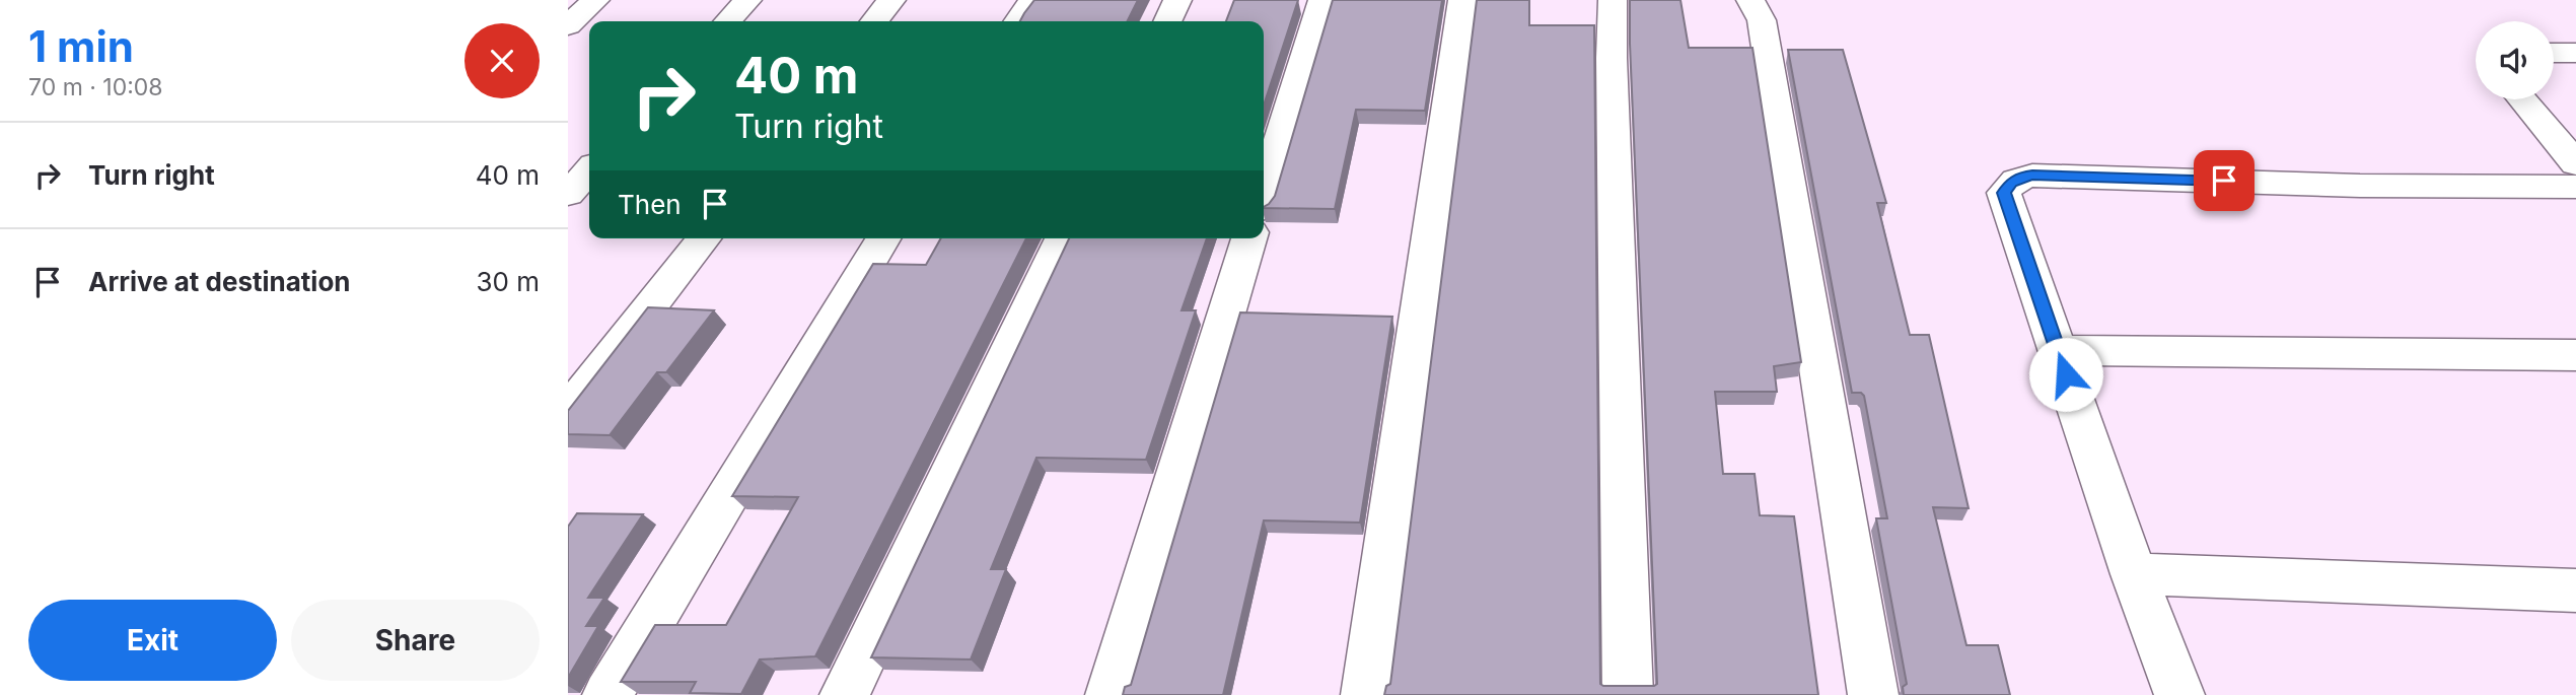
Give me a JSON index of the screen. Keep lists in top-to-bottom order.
{
  "page": {
    "heading": ["1 min", "70 m · 10:08"],
    "turn": ["40 m", "Turn right"],
    "list": [
      {
        "name": "Turn right",
        "value": "40 m"
      },
      {
        "name": "Arrive at destination",
        "value": "30 m"
      }
    ],
    "then": "Then",
    "buttons": ["Exit", "Share"]
  }
}
